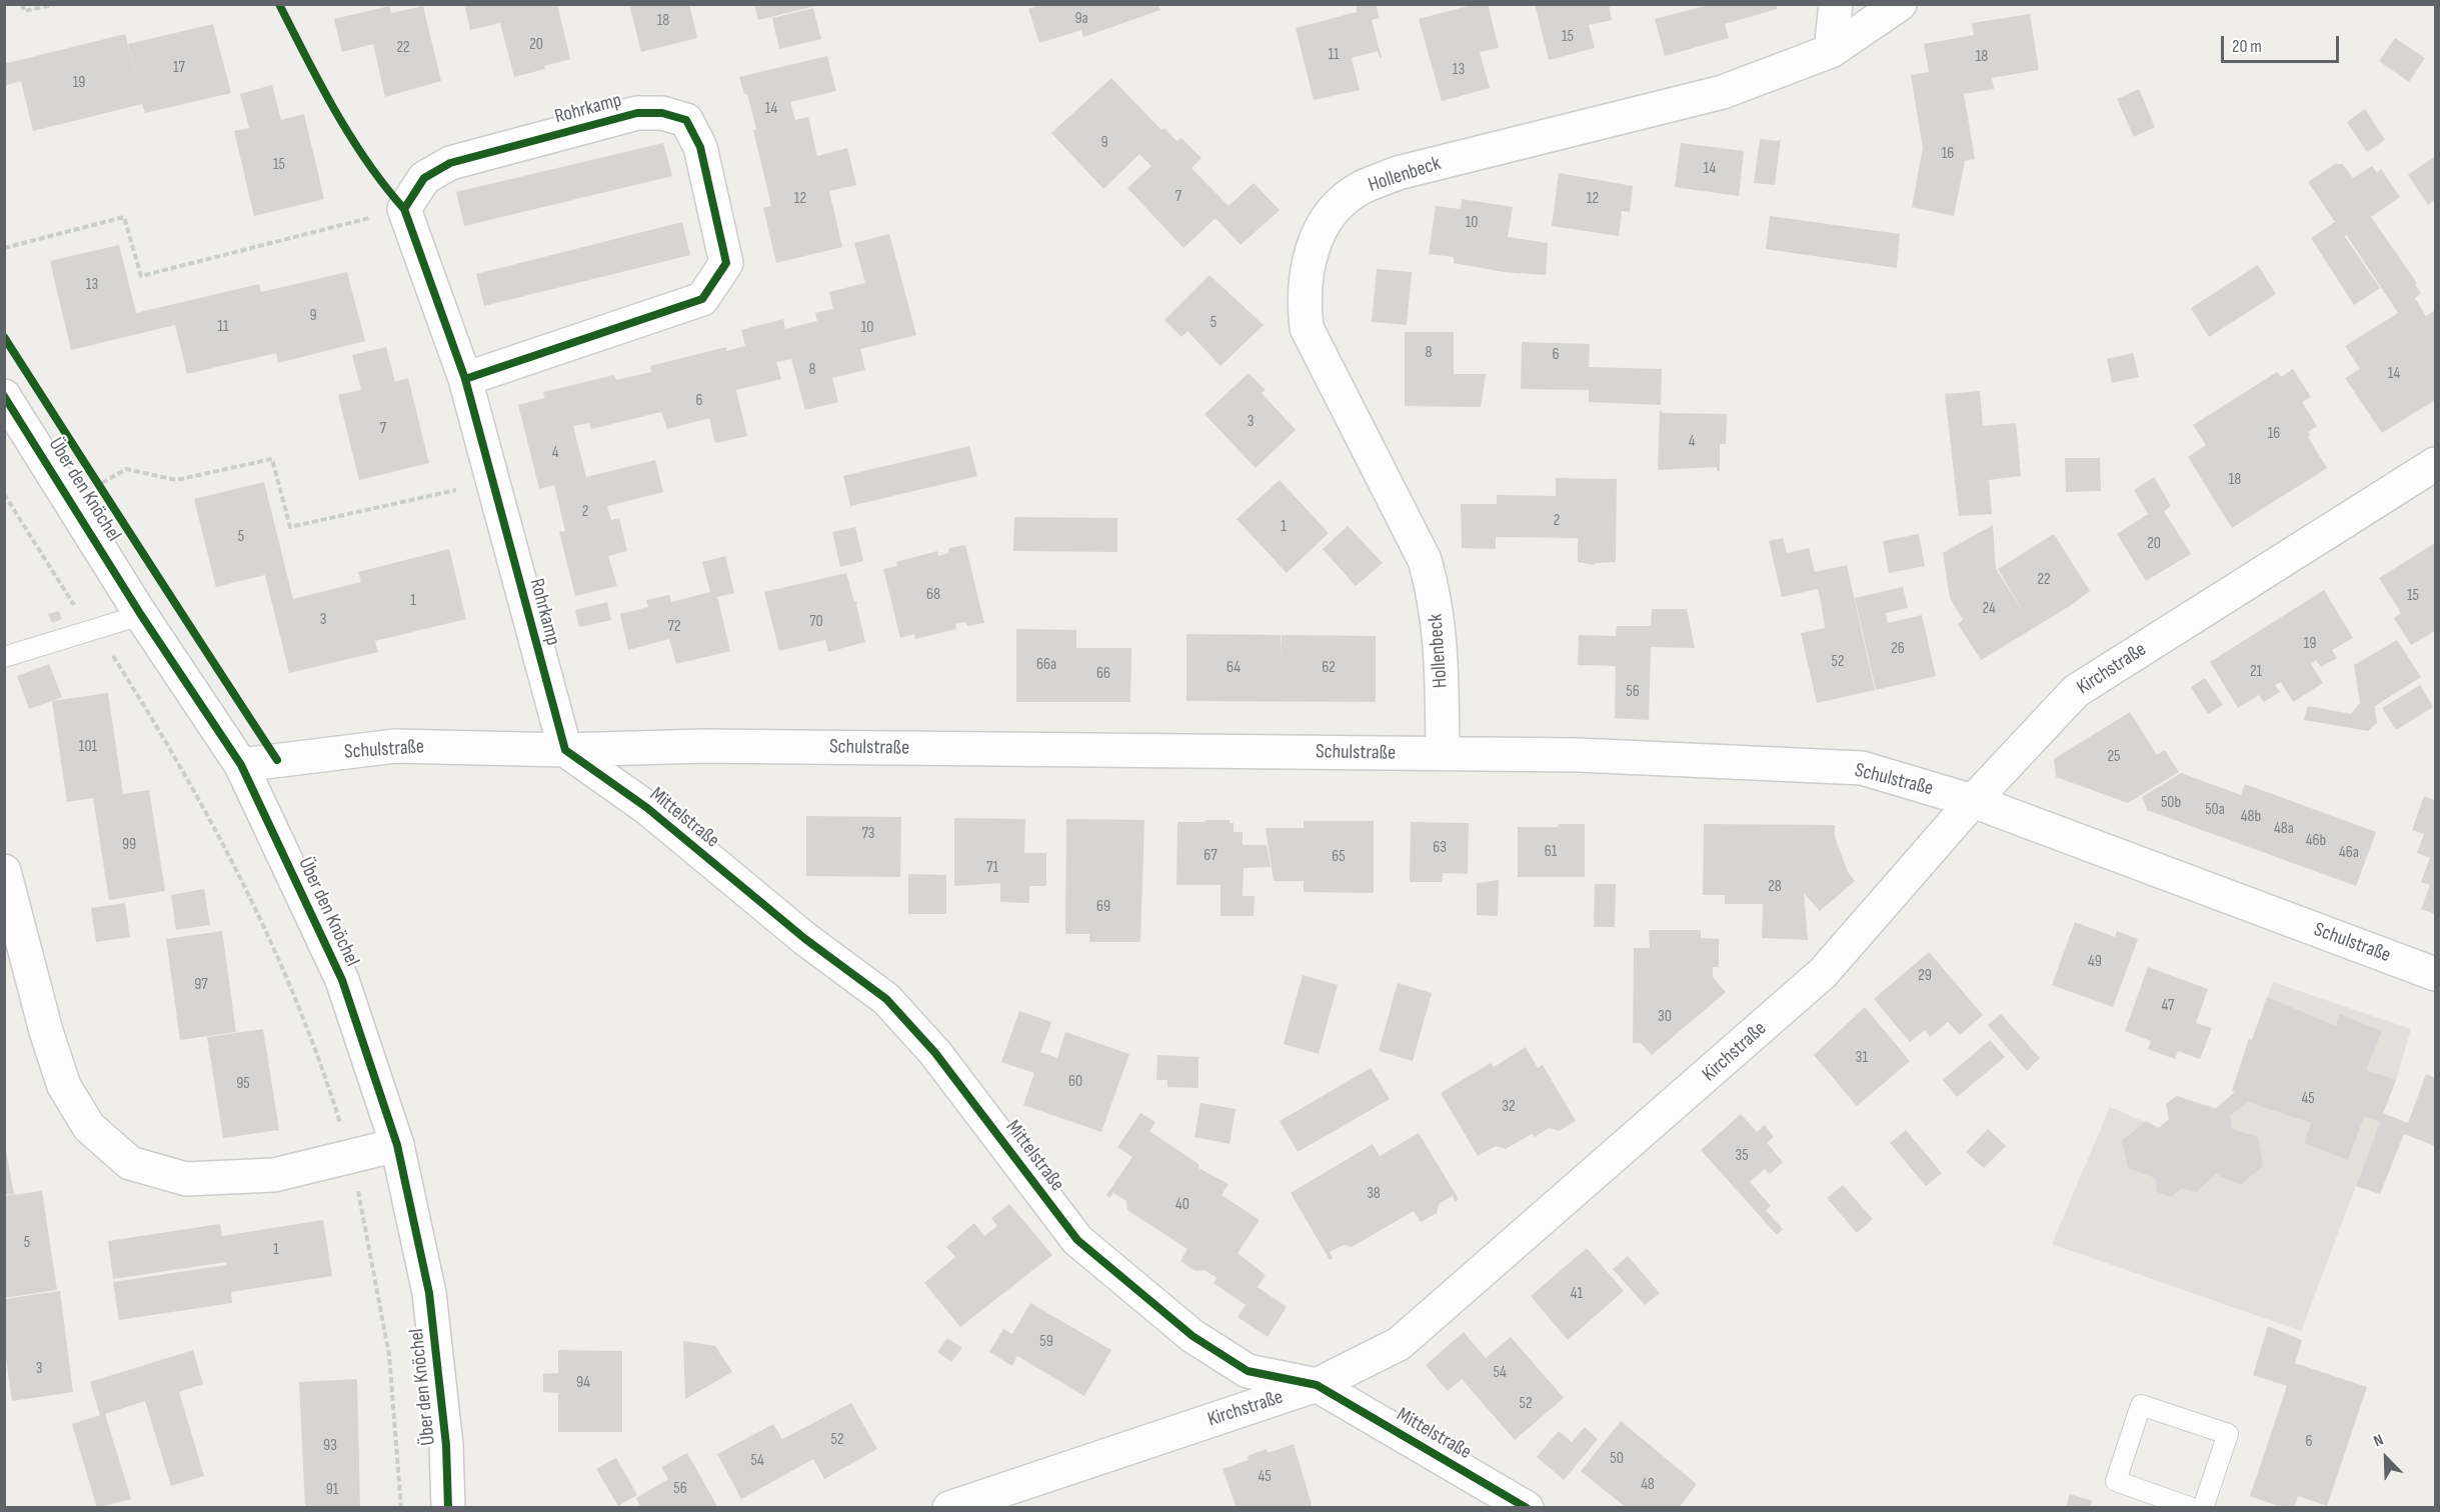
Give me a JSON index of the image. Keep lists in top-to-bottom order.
{
  "streets": {
    "street": [
      "Rohrkamp",
      "Hollenbeck",
      "Über den Knöchel",
      "Kirchstraße",
      "Schulstraße",
      "Mittelstraße"
    ]
  },
  "crossings": [
    ["Rohrkamp", "Schulstraße"],
    ["Rohrkamp", "Mittelstraße"],
    ["Hollenbeck", "Schulstraße"],
    ["Über den Knöchel", "Schulstraße"],
    ["Kirchstraße", "Schulstraße"],
    ["Kirchstraße", "Mittelstraße"],
    ["Schulstraße", "Mittelstraße"]
  ],
  "house_numbers": [
    "9a",
    "18",
    "15",
    "20",
    "22",
    "11",
    "18",
    "17",
    "13",
    "19",
    "14",
    "9",
    "16",
    "15",
    "14",
    "7",
    "12",
    "12",
    "10",
    "13",
    "9",
    "5",
    "11",
    "10",
    "8",
    "6",
    "8",
    "14",
    "6",
    "3",
    "7",
    "16",
    "4",
    "4",
    "18",
    "2",
    "2",
    "1",
    "5",
    "20",
    "22",
    "68",
    "15",
    "1",
    "24",
    "3",
    "70",
    "72",
    "19",
    "26",
    "52",
    "66a",
    "64",
    "62",
    "21",
    "66",
    "56",
    "101",
    "25",
    "50b",
    "50a",
    "48b",
    "48a",
    "73",
    "46b",
    "99",
    "63",
    "61",
    "46a",
    "67",
    "65",
    "71",
    "28",
    "69",
    "49",
    "29",
    "97",
    "47",
    "30",
    "31",
    "60",
    "95",
    "45",
    "32",
    "35",
    "38",
    "40",
    "5",
    "1",
    "41",
    "59",
    "3",
    "54",
    "94",
    "52",
    "52",
    "6",
    "93",
    "50",
    "54",
    "45",
    "48",
    "56",
    "91"
  ],
  "scale_bar": "20 m",
  "north": "top left"
}
